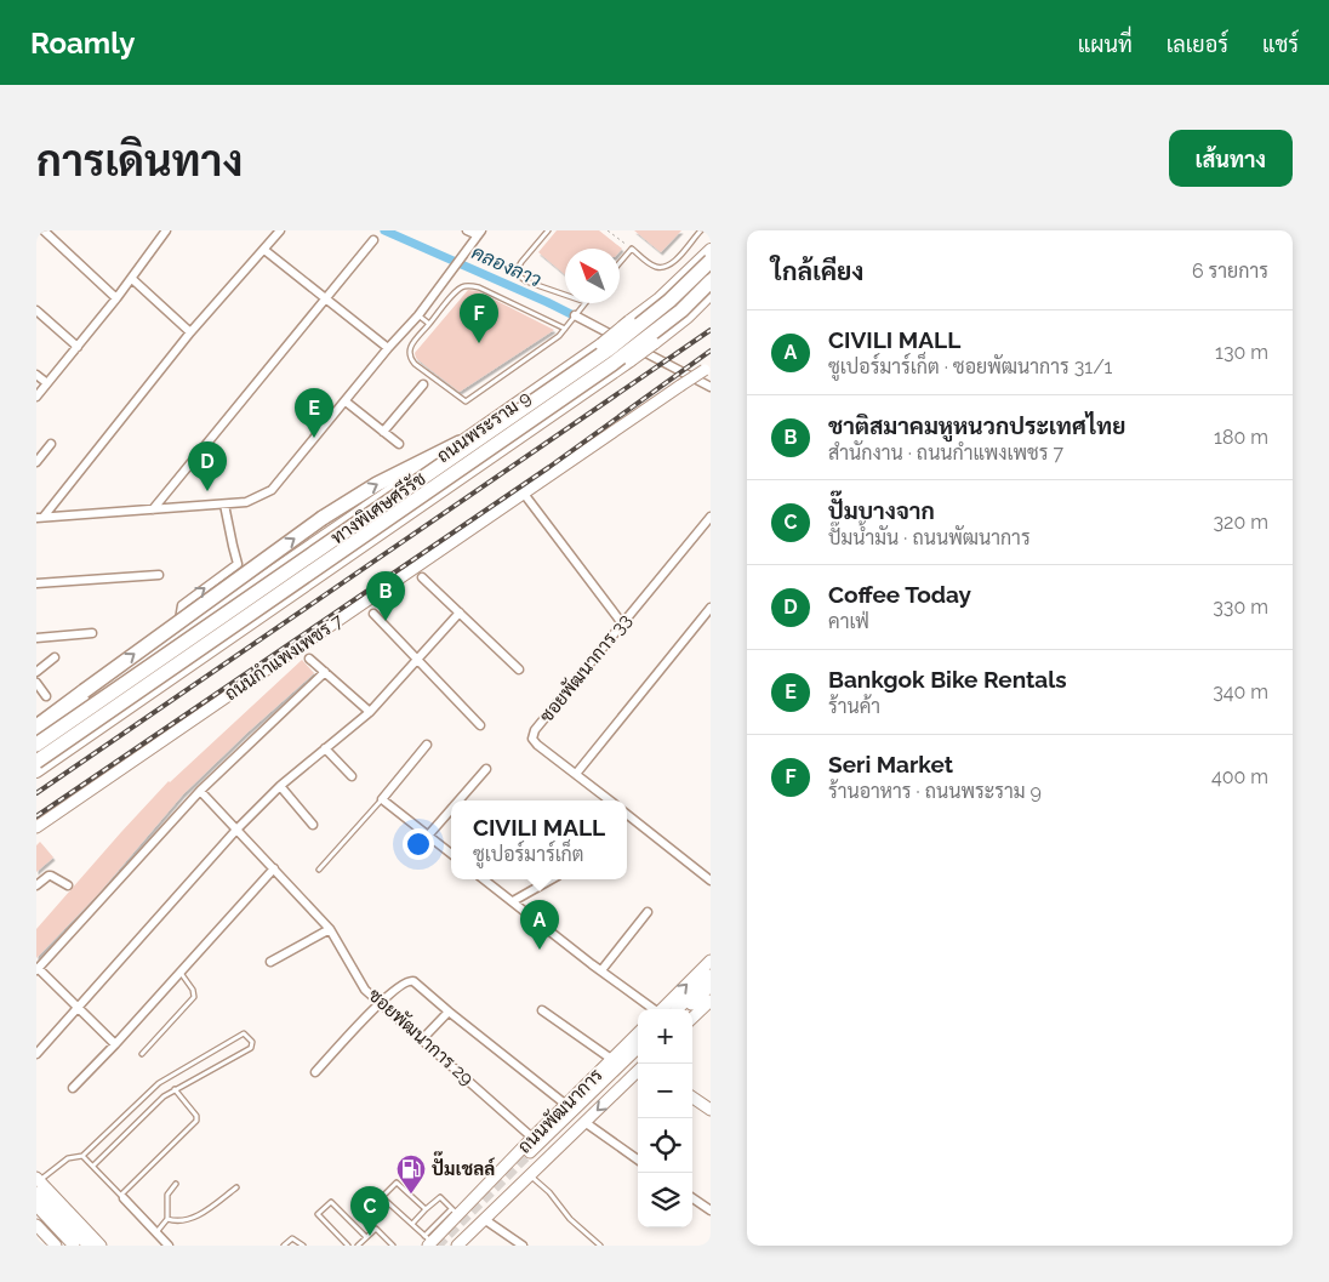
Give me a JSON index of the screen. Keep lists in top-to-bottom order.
{
  "streets": {
    "highway": ["ทางพิเศษศรีรัช"],
    "main road": ["ถนนพระราม 9", "ถนนกำแพงเพชร 7", "ถนนพัฒนาการ"],
    "street": ["ซอยพัฒนาการ 33", "ซอยพัฒนาการ 29"]
  },
  "crossings": [
    ["ซอยพัฒนาการ 29", "ถนนพัฒนาการ"]
  ],
  "water": ["คลองลาว"],
  "places": {
    "fuel station": ["ปั๊มเชลล์"]
  },
  "north": "top left",
  "page": {
    "header": "Roamly",
    "nav": ["แผนที่", "เลเยอร์", "แชร์"],
    "buttons": "เส้นทาง",
    "title": "การเดินทาง",
    "heading": ["ใกล้เคียง", "6 รายการ"],
    "pins": [
      "F",
      "E",
      "D",
      "B",
      "A",
      "C"
    ],
    "list": [
      {
        "mark": "A",
        "name": "CIVILI MALL",
        "note": "ซูเปอร์มาร์เก็ต · ซอยพัฒนาการ 31/1",
        "value": "130 m"
      },
      {
        "mark": "B",
        "name": "ชาติสมาคมหูหนวกประเทศไทย",
        "note": "สำนักงาน · ถนนกำแพงเพชร 7",
        "value": "180 m"
      },
      {
        "mark": "C",
        "name": "ปั๊มบางจาก",
        "note": "ปั๊มน้ำมัน · ถนนพัฒนาการ",
        "value": "320 m"
      },
      {
        "mark": "D",
        "name": "Coffee Today",
        "note": "คาเฟ่",
        "value": "330 m"
      },
      {
        "mark": "E",
        "name": "Bankgok Bike Rentals",
        "note": "ร้านค้า",
        "value": "340 m"
      },
      {
        "mark": "F",
        "name": "Seri Market",
        "note": "ร้านอาหาร · ถนนพระราม 9",
        "value": "400 m"
      }
    ],
    "popup": ["CIVILI MALL", "ซูเปอร์มาร์เก็ต"],
    "map_buttons": ["+", "−"]
  }
}
